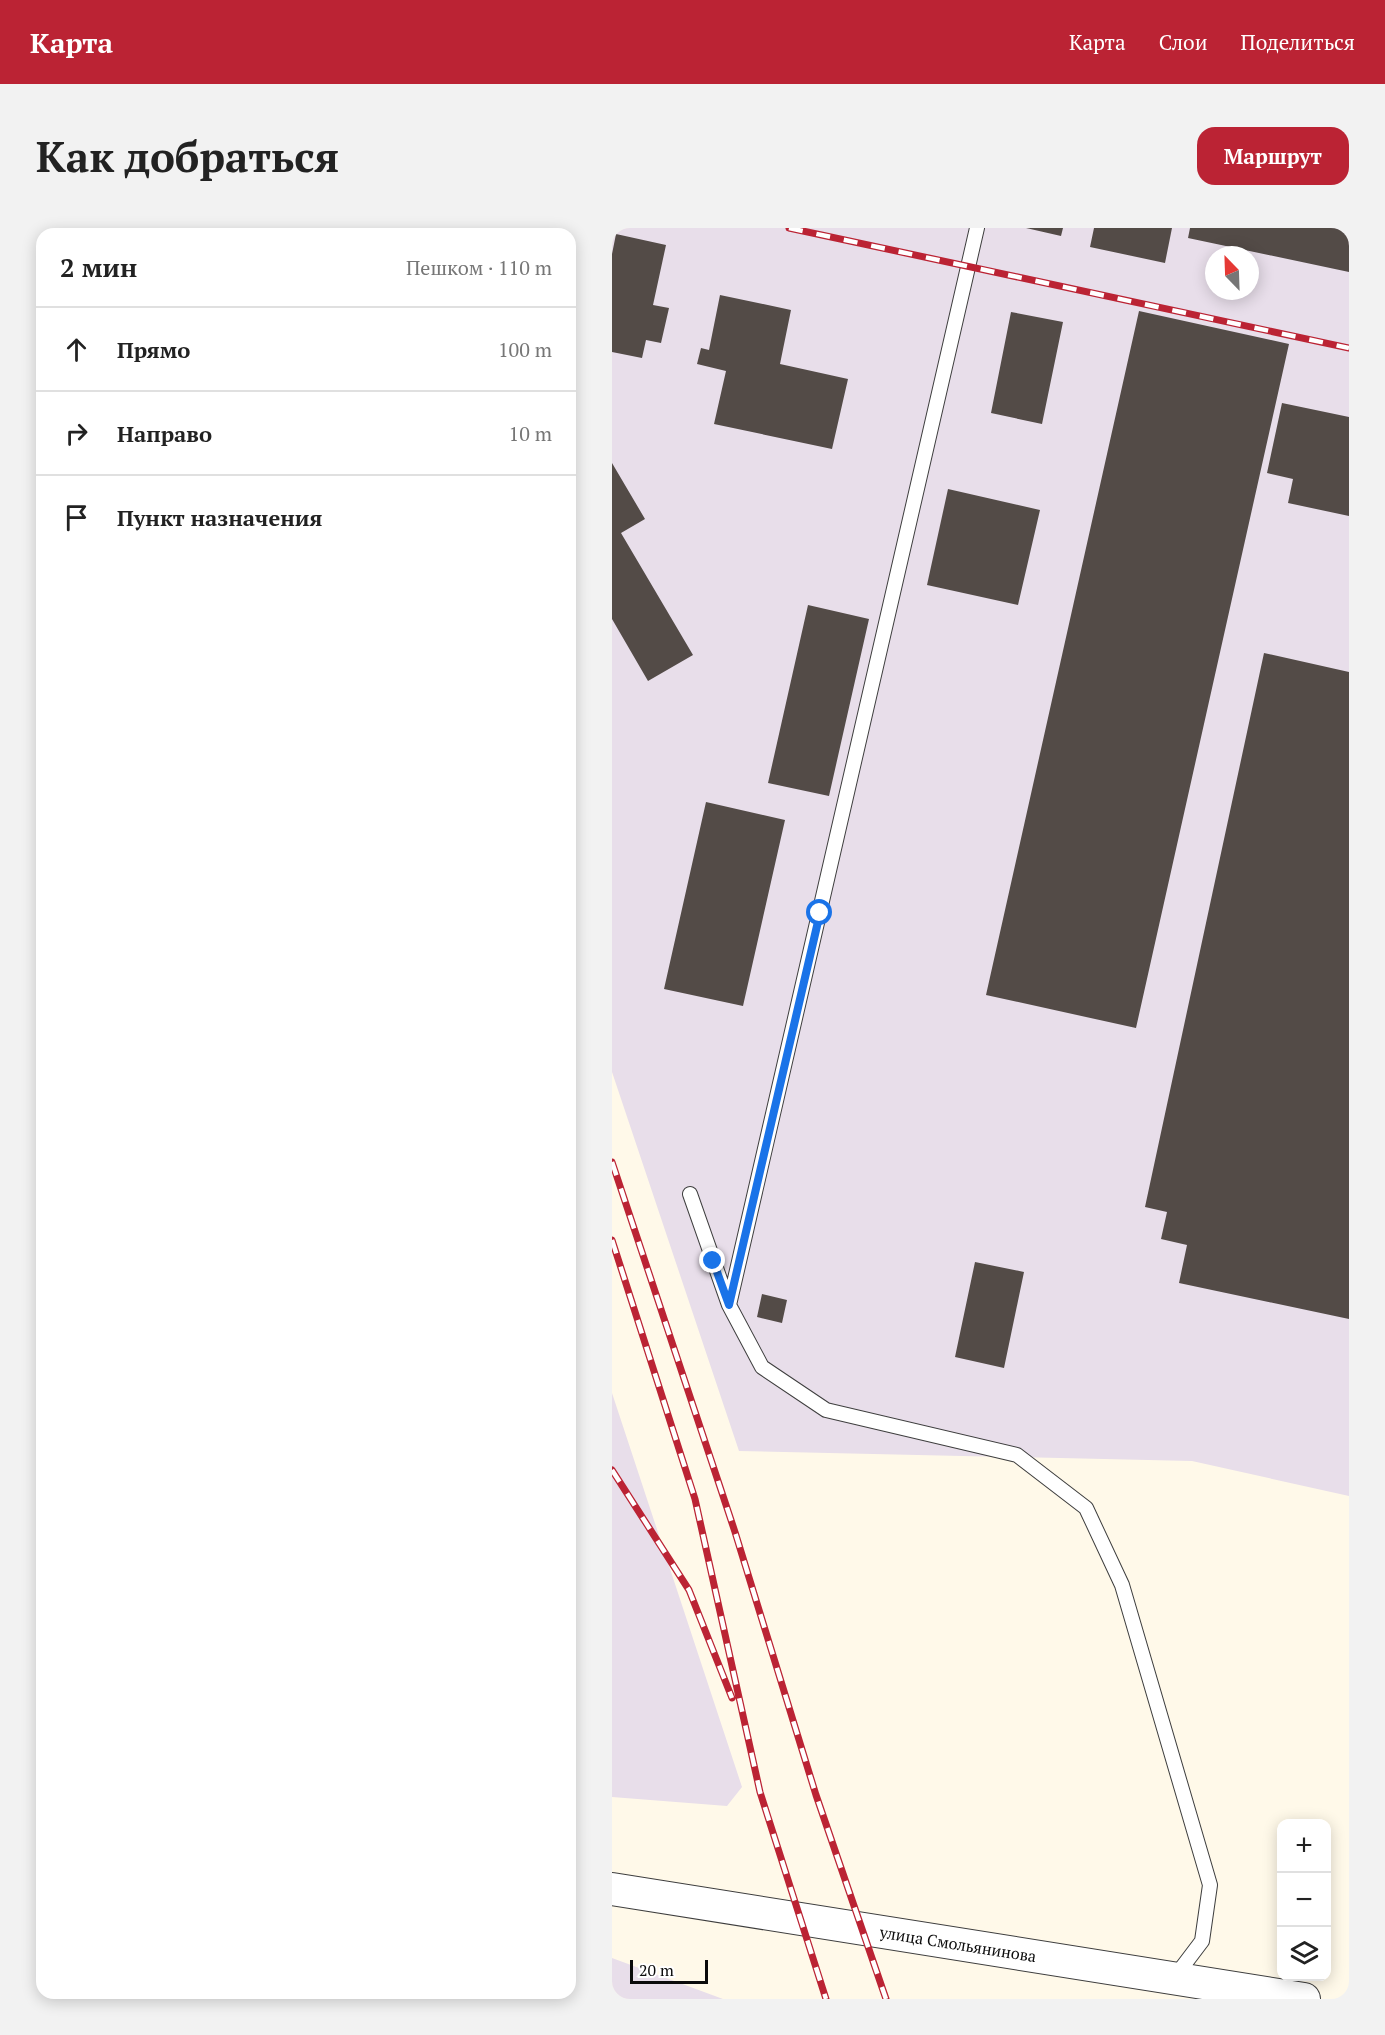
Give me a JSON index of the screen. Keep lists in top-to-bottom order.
{
  "streets": {
    "street": ["улица Смольянинова"]
  },
  "scale_bar": "20 m",
  "north": "top left",
  "page": {
    "header": "Карта",
    "nav": ["Карта", "Слои", "Поделиться"],
    "buttons": "Маршрут",
    "title": "Как добраться",
    "heading": ["2 мин", "Пешком · 110 m"],
    "list": [
      ["Прямо", "100 m"],
      ["Направо", "10 m"],
      "Пункт назначения"
    ],
    "map_buttons": ["+", "−"],
    "scale": "20 m"
  }
}
